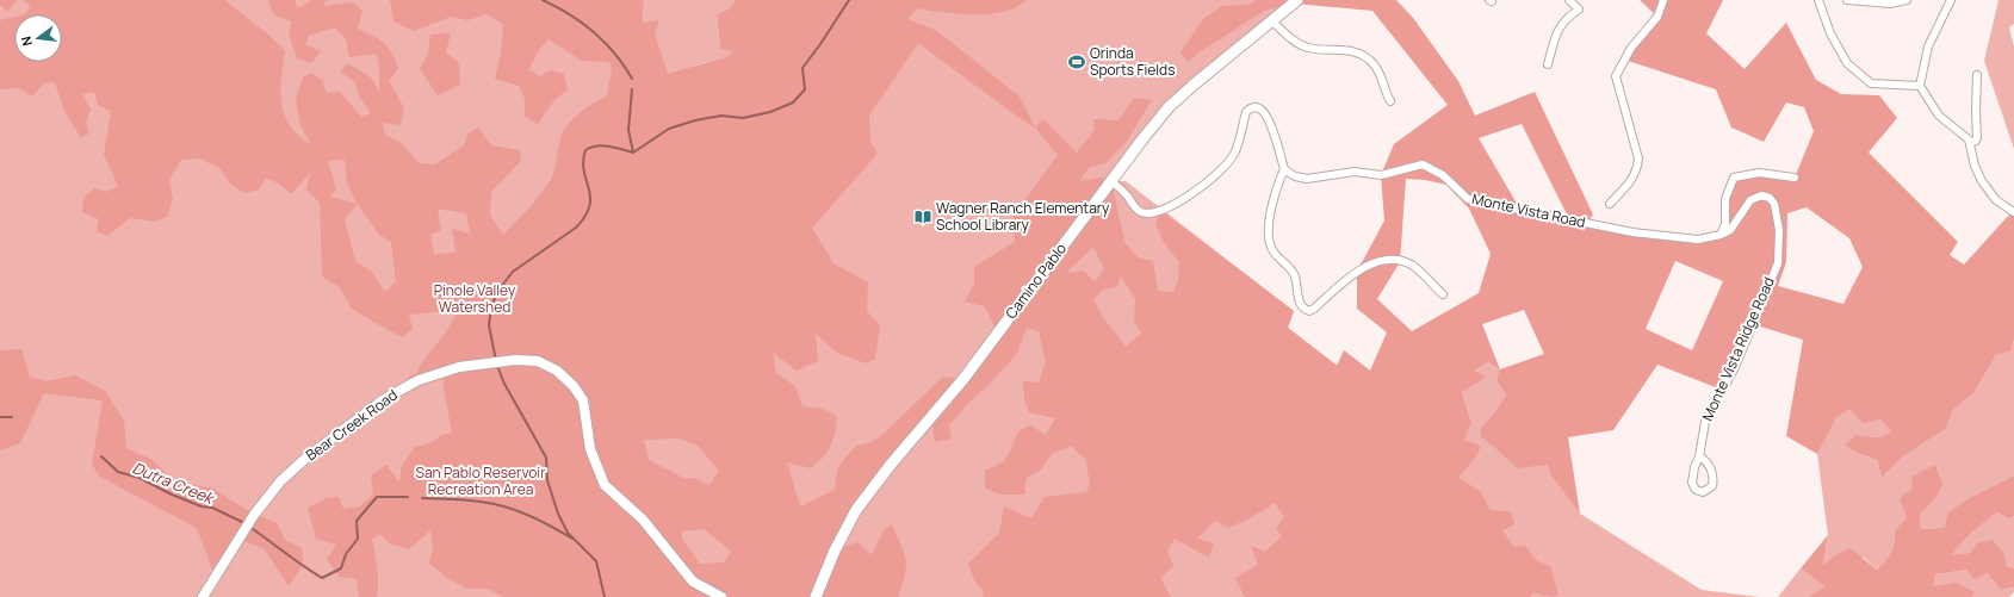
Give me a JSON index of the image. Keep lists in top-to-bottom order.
{
  "streets": {
    "main road": ["Camino Pablo"],
    "street": ["Monte Vista Road", "Monte Vista Ridge Road", "Bear Creek Road"]
  },
  "crossings": [
    ["Monte Vista Road", "Monte Vista Ridge Road"]
  ],
  "water": ["Dutra Creek"],
  "parks": ["Pinole Valley Watershed", "San Pablo Reservoir Recreation Area"],
  "places": {
    "sports": ["Orinda Sports Fields"],
    "library": ["Wagner Ranch Elementary School Library"]
  },
  "north": "left"
}
